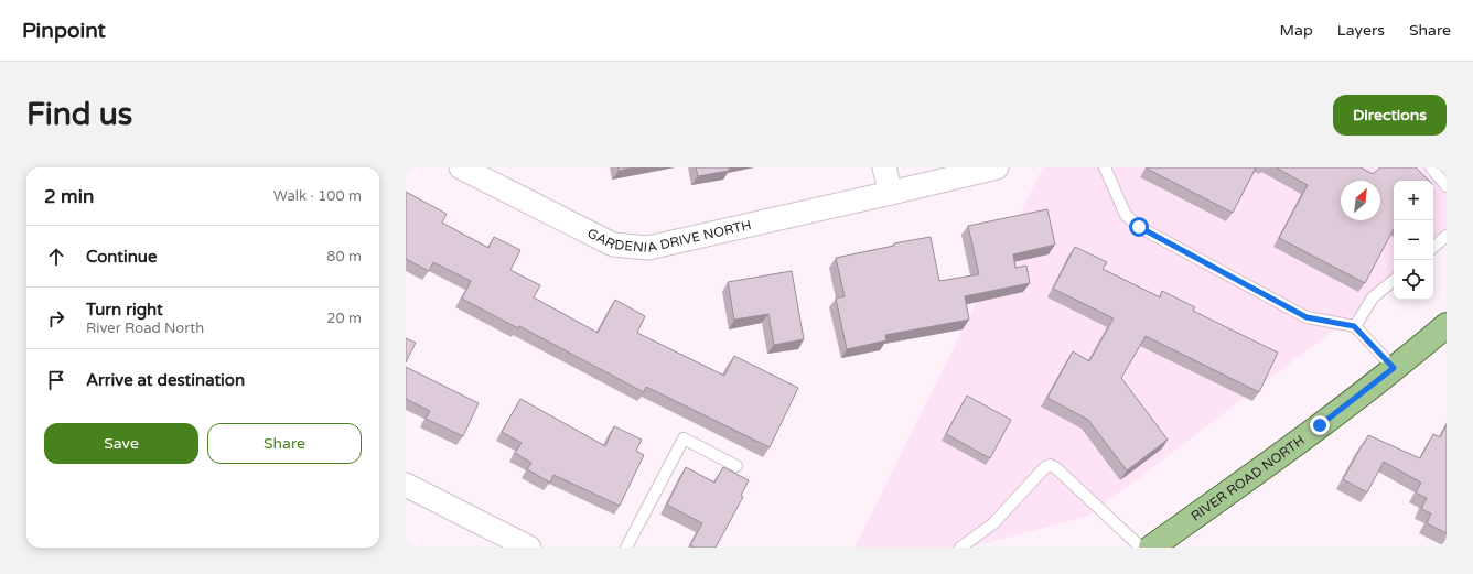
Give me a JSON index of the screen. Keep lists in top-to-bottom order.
{
  "streets": {
    "main road": ["RIVER ROAD NORTH"],
    "street": ["GARDENIA DRIVE NORTH"]
  },
  "north": "top right",
  "page": {
    "header": "Pinpoint",
    "nav": ["Map", "Layers", "Share"],
    "buttons": [
      "Directions",
      ["Save", "Share"]
    ],
    "title": "Find us",
    "heading": ["2 min", "Walk · 100 m"],
    "map_buttons": ["+", "−"],
    "list": [
      ["Continue", "80 m"],
      ["Turn right", "River Road North", "20 m"],
      "Arrive at destination"
    ]
  }
}
